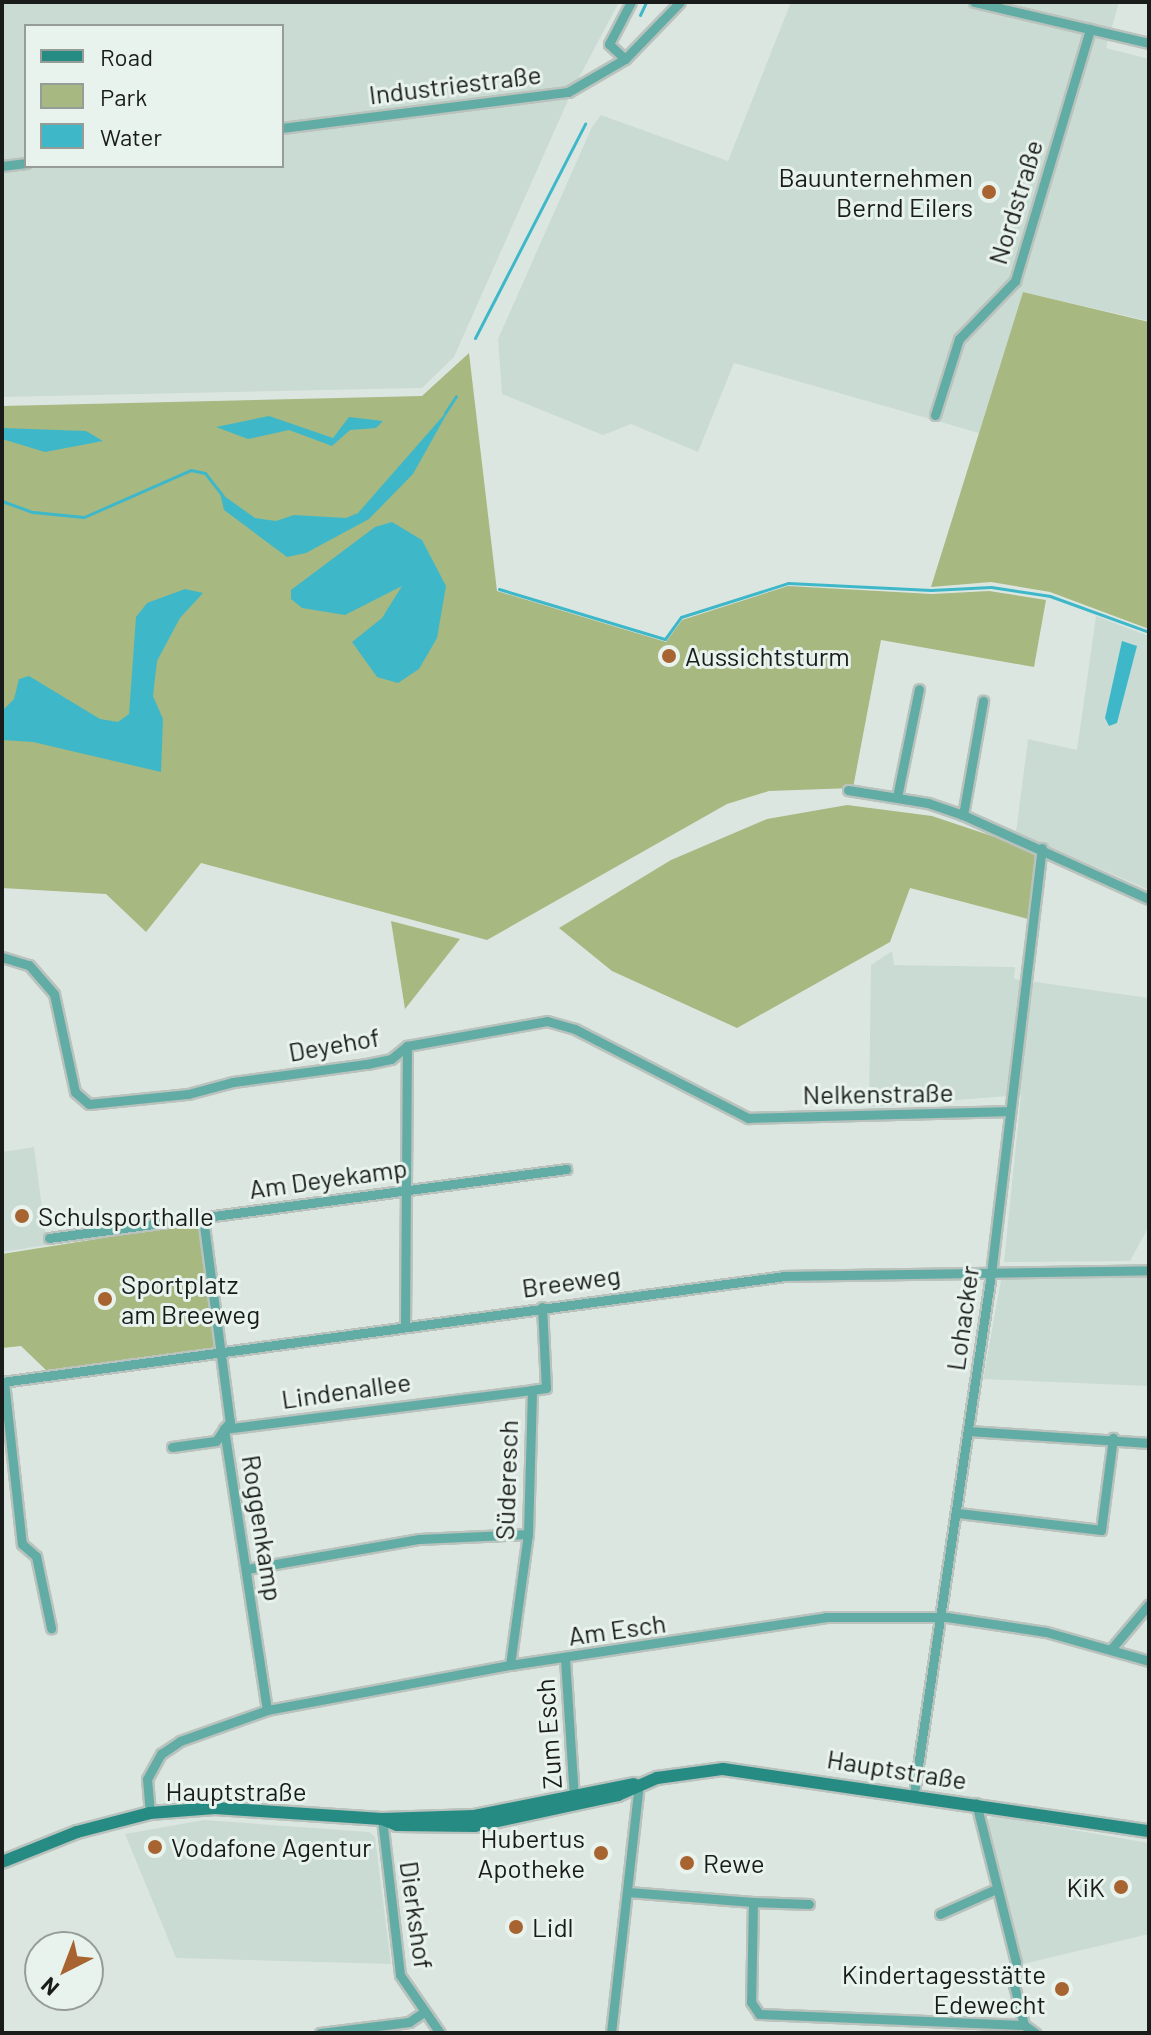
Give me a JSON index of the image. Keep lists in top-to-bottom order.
{
  "streets": {
    "main road": ["Hauptstraße"],
    "street": [
      "Industriestraße",
      "Nordstraße",
      "Deyehof",
      "Nelkenstraße",
      "Am Deyekamp",
      "Breeweg",
      "Lohacker",
      "Lindenallee",
      "Süderesch",
      "Roggenkamp",
      "Am Esch",
      "Zum Esch",
      "Dierkshof"
    ]
  },
  "crossings": [
    ["Deyehof", "Nelkenstraße"],
    ["Nelkenstraße", "Lohacker"],
    ["Am Deyekamp", "Roggenkamp"],
    ["Breeweg", "Lohacker"],
    ["Breeweg", "Süderesch"],
    ["Breeweg", "Roggenkamp"],
    ["Lohacker", "Am Esch"],
    ["Lohacker", "Hauptstraße"],
    ["Lindenallee", "Süderesch"],
    ["Lindenallee", "Roggenkamp"],
    ["Süderesch", "Am Esch"],
    ["Roggenkamp", "Am Esch"],
    ["Am Esch", "Zum Esch"],
    ["Am Esch", "Hauptstraße"],
    ["Zum Esch", "Hauptstraße"],
    ["Hauptstraße", "Dierkshof"]
  ],
  "places": [
    "Bauunternehmen Bernd Eilers",
    "Aussichtsturm",
    "Schulsporthalle",
    "Sportplatz am Breeweg",
    "Vodafone Agentur",
    "Hubertus Apotheke",
    "Rewe",
    "KiK",
    "Lidl",
    "Kindertagesstätte Edewecht"
  ],
  "legend": ["Road", "Park", "Water"],
  "north": "bottom left"
}
